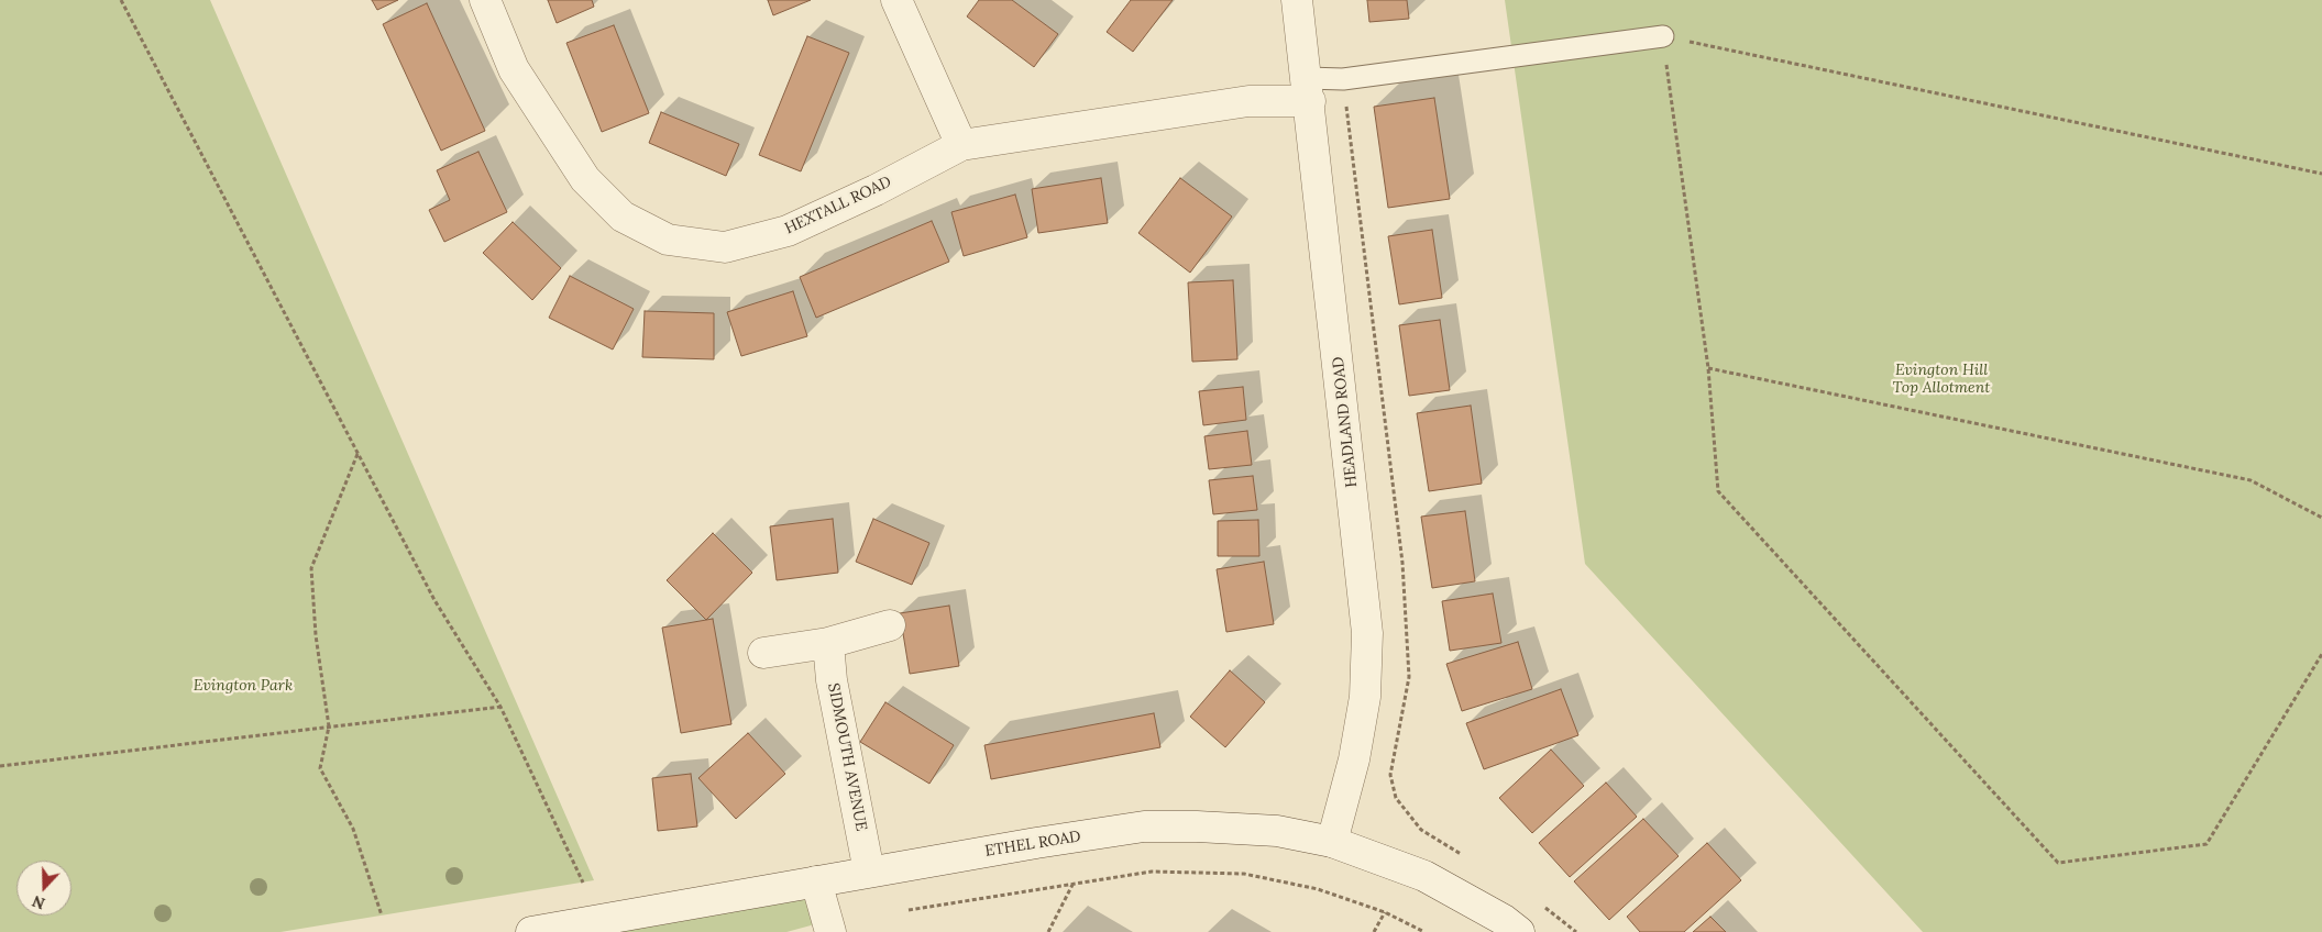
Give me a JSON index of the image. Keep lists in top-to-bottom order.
{
  "streets": {
    "street": [
      "HEXTALL ROAD",
      "HEADLAND ROAD",
      "SIDMOUTH AVENUE",
      "ETHEL ROAD"
    ]
  },
  "crossings": [
    ["HEXTALL ROAD", "HEADLAND ROAD"],
    ["HEADLAND ROAD", "ETHEL ROAD"],
    ["SIDMOUTH AVENUE", "ETHEL ROAD"]
  ],
  "parks": ["Evington Hill Top Allotment", "Evington Park"],
  "north": "bottom"
}
